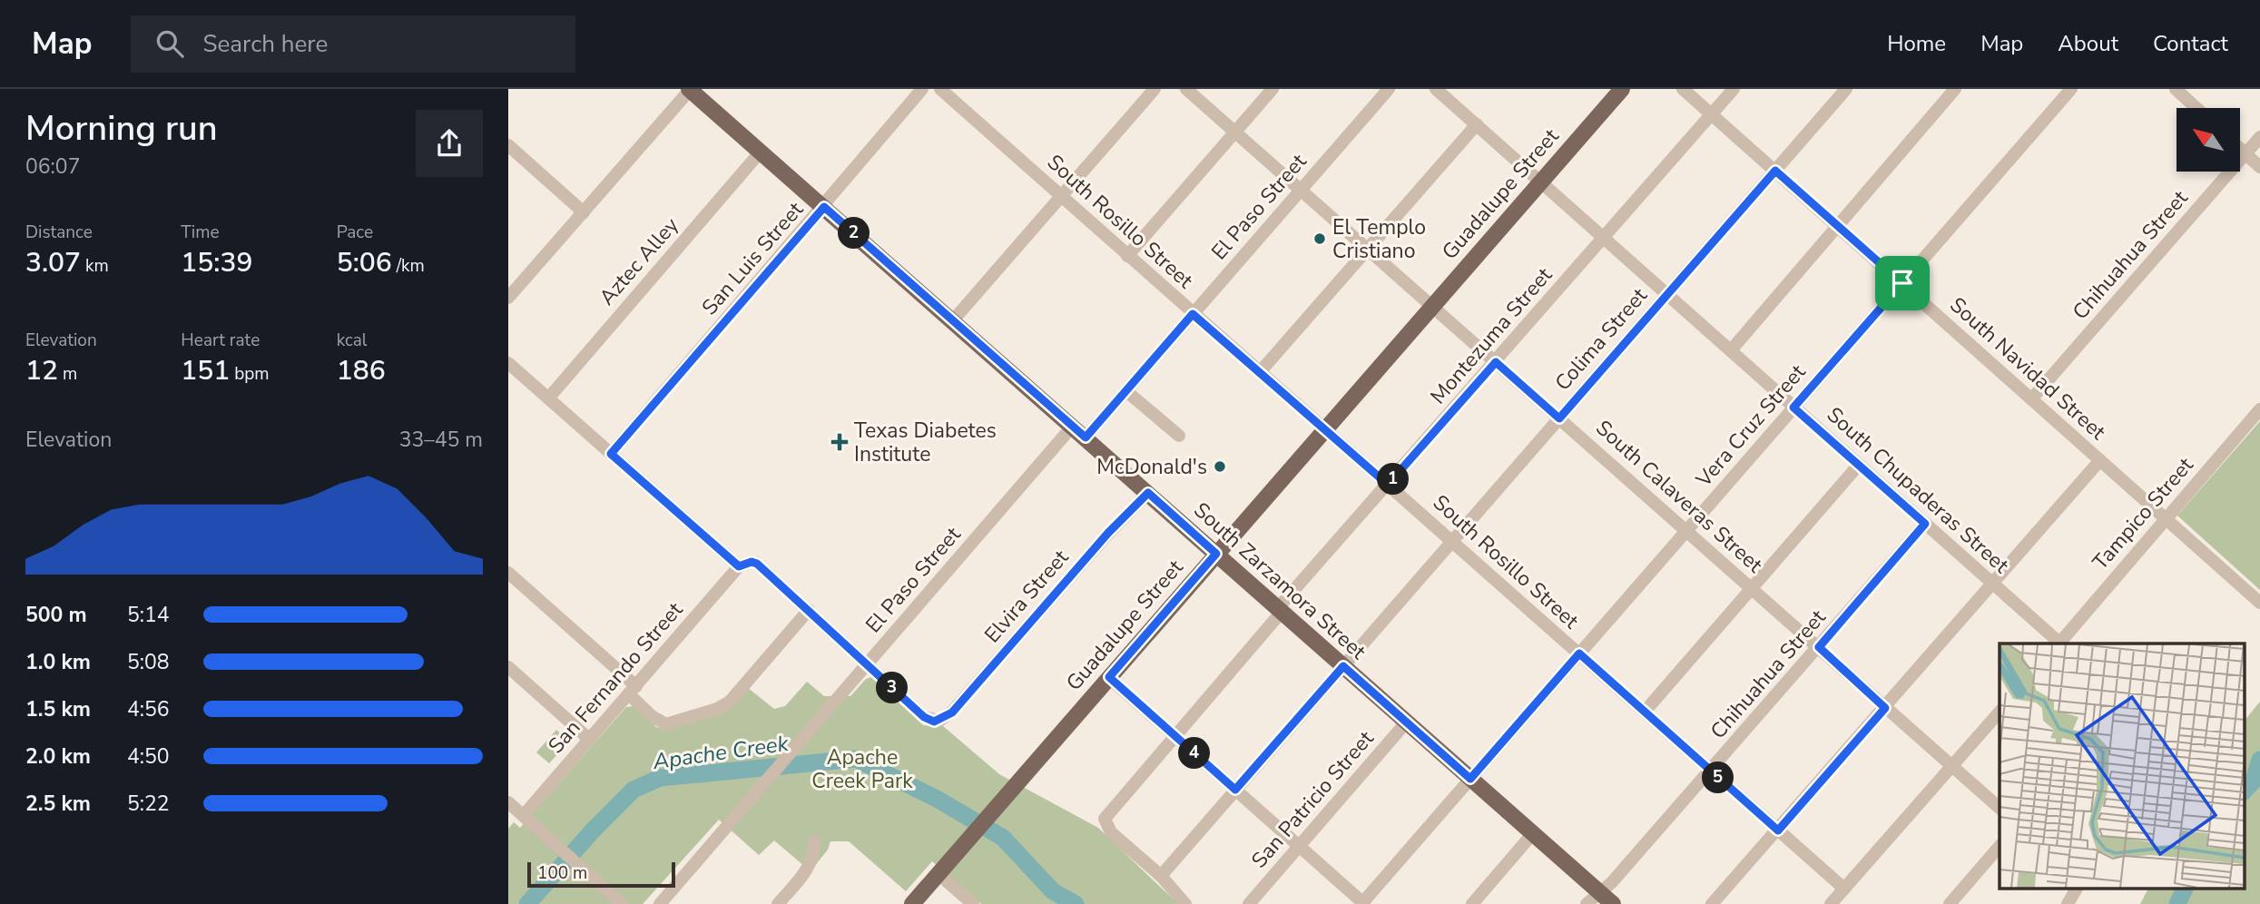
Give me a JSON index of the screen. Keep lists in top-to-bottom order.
{
  "streets": {
    "main road": ["Guadalupe Street", "South Zarzamora Street"],
    "street": [
      "El Paso Street",
      "South Rosillo Street",
      "Chihuahua Street",
      "San Luis Street",
      "Aztec Alley",
      "Montezuma Street",
      "Colima Street",
      "South Navidad Street",
      "Vera Cruz Street",
      "South Chupaderas Street",
      "South Calaveras Street",
      "Tampico Street",
      "Elvira Street",
      "San Fernando Street",
      "San Patricio Street"
    ]
  },
  "crossings": [
    ["Guadalupe Street", "South Rosillo Street"],
    ["Guadalupe Street", "South Chupaderas Street"],
    ["Guadalupe Street", "South Calaveras Street"],
    ["Guadalupe Street", "South Zarzamora Street"],
    ["El Paso Street", "South Rosillo Street"],
    ["El Paso Street", "South Calaveras Street"],
    ["El Paso Street", "South Zarzamora Street"],
    ["El Paso Street", "Elvira Street"],
    ["South Rosillo Street", "Chihuahua Street"],
    ["South Rosillo Street", "Montezuma Street"],
    ["South Rosillo Street", "Colima Street"],
    ["South Rosillo Street", "Vera Cruz Street"],
    ["Chihuahua Street", "South Navidad Street"],
    ["Chihuahua Street", "South Chupaderas Street"],
    ["Chihuahua Street", "South Calaveras Street"],
    ["Chihuahua Street", "South Zarzamora Street"],
    ["San Luis Street", "South Zarzamora Street"],
    ["Aztec Alley", "South Zarzamora Street"],
    ["Montezuma Street", "Colima Street"],
    ["Montezuma Street", "South Navidad Street"],
    ["Montezuma Street", "South Chupaderas Street"],
    ["Montezuma Street", "South Calaveras Street"],
    ["Montezuma Street", "South Zarzamora Street"],
    ["Colima Street", "South Navidad Street"],
    ["Colima Street", "South Chupaderas Street"],
    ["Colima Street", "South Calaveras Street"],
    ["Colima Street", "South Zarzamora Street"],
    ["South Navidad Street", "Vera Cruz Street"],
    ["South Navidad Street", "Tampico Street"],
    ["Vera Cruz Street", "South Chupaderas Street"],
    ["Vera Cruz Street", "South Calaveras Street"],
    ["Vera Cruz Street", "South Zarzamora Street"],
    ["South Chupaderas Street", "Tampico Street"],
    ["South Zarzamora Street", "Elvira Street"],
    ["South Zarzamora Street", "San Patricio Street"]
  ],
  "water": ["Apache Creek"],
  "parks": ["Apache Creek Park"],
  "places": {
    "other": ["El Templo Cristiano", "McDonald's"],
    "health": ["Texas Diabetes Institute"]
  },
  "scale_bar": "100 m",
  "north": "top left",
  "page": {
    "header": "Map",
    "search": "Search here",
    "nav": [
      "Home",
      "Map",
      "About",
      "Contact"
    ],
    "heading": ["Morning run", "06:07"],
    "stats": [
      ["Distance", "3.07 km"],
      ["Time", "15:39"],
      ["Pace", "5:06 /km"],
      ["Elevation", "12 m"],
      ["Heart rate", "151 bpm"],
      ["kcal", "186"]
    ],
    "pins": [
      "2",
      "1",
      "3",
      "4",
      "5"
    ],
    "chart": ["Elevation", "33–45 m"],
    "list": [
      {
        "name": "500 m",
        "note": "5:14"
      },
      {
        "name": "1.0 km",
        "note": "5:08"
      },
      {
        "name": "1.5 km",
        "note": "4:56"
      },
      {
        "name": "2.0 km",
        "note": "4:50"
      },
      {
        "name": "2.5 km",
        "note": "5:22"
      }
    ],
    "scale": "100 m"
  }
}
